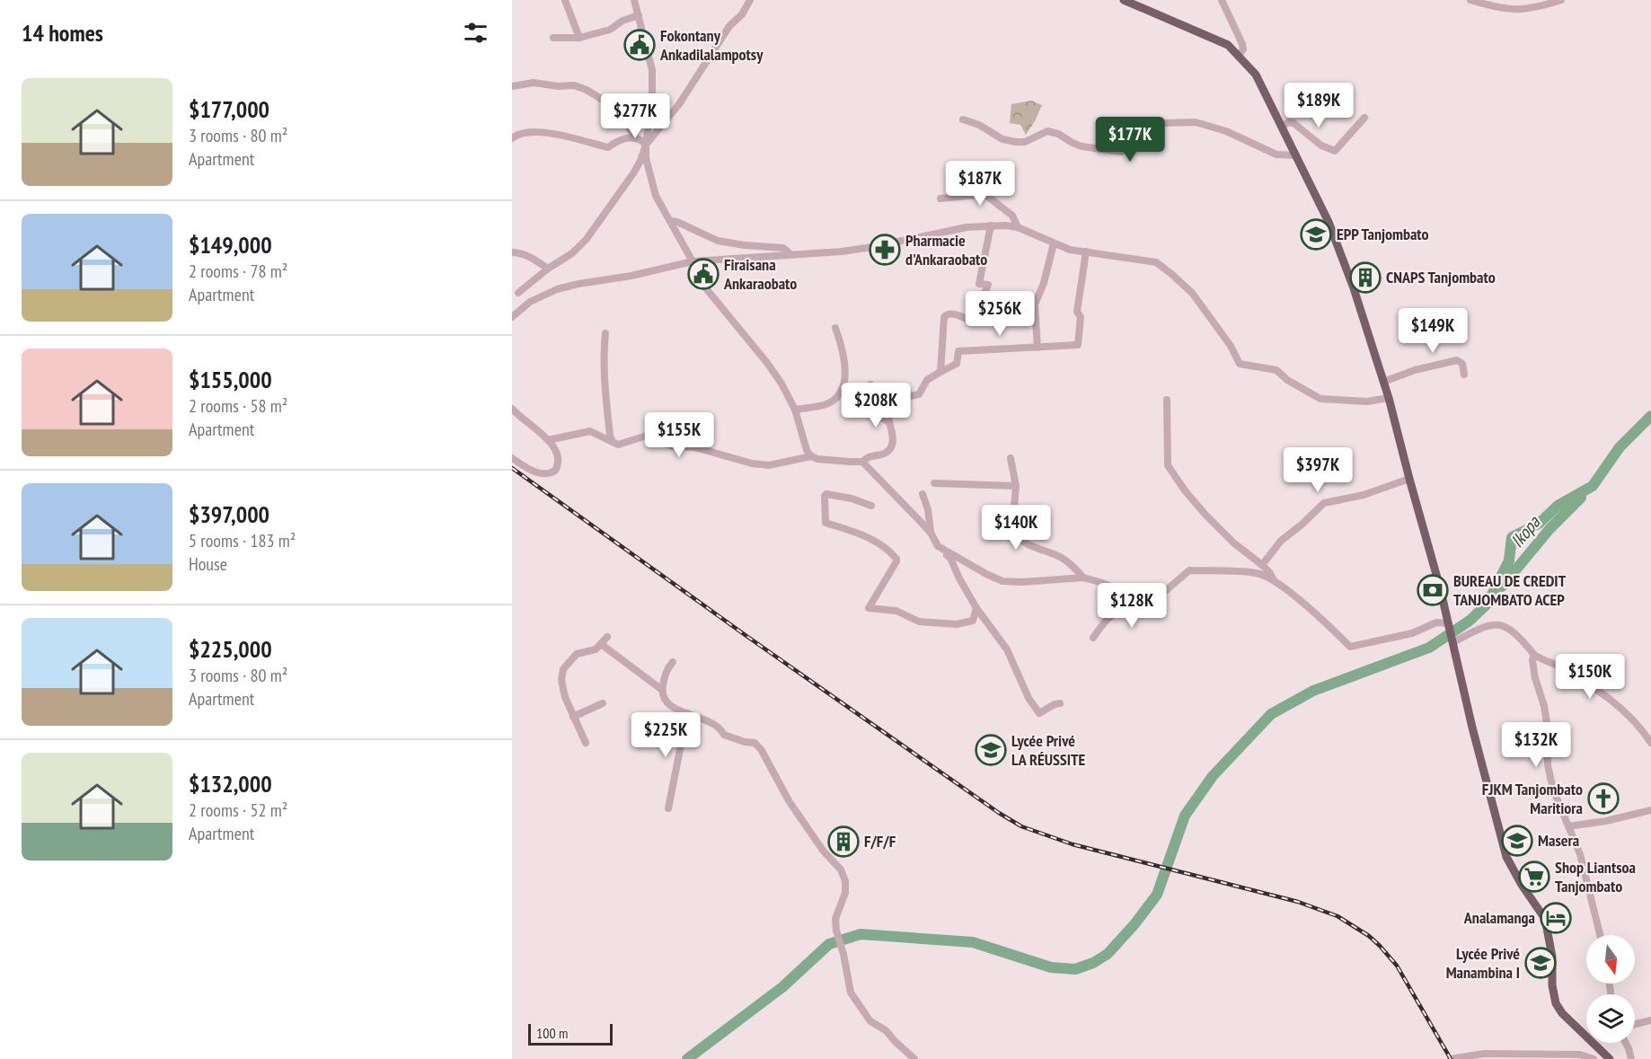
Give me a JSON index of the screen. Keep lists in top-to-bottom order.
{
  "water": ["Ikopa"],
  "places": {
    "public building": ["Fokontany Ankadilalampotsy", "Firaisana Ankaraobato"],
    "school or university": [
      "EPP Tanjombato",
      "Lycée Privé LA RÉUSSITE",
      "Masera",
      "Lycée Privé Manambina I"
    ],
    "pharmacy": ["Pharmacie d'Ankaraobato"],
    "building": ["CNAPS Tanjombato", "F/F/F"],
    "bank": ["BUREAU DE CREDIT TANJOMBATO ACEP"],
    "church": ["FJKM Tanjombato Maritiora"],
    "supermarket": ["Shop Liantsoa Tanjombato"],
    "hotel": ["Analamanga"]
  },
  "scale_bar": "100 m",
  "north": "bottom",
  "page": {
    "heading": "14 homes",
    "list": [
      {
        "name": "$177,000",
        "note": "3 rooms · 80 m² · Apartment"
      },
      {
        "name": "$149,000",
        "note": "2 rooms · 78 m² · Apartment"
      },
      {
        "name": "$155,000",
        "note": "2 rooms · 58 m² · Apartment"
      },
      {
        "name": "$397,000",
        "note": "5 rooms · 183 m² · House"
      },
      {
        "name": "$225,000",
        "note": "3 rooms · 80 m² · Apartment"
      },
      {
        "name": "$132,000",
        "note": "2 rooms · 52 m² · Apartment"
      }
    ],
    "price": [
      "$189K",
      "$277K",
      "$177K",
      "$187K",
      "$256K",
      "$149K",
      "$208K",
      "$155K",
      "$397K",
      "$140K",
      "$128K",
      "$150K",
      "$225K",
      "$132K"
    ],
    "scale": "100 m"
  }
}
